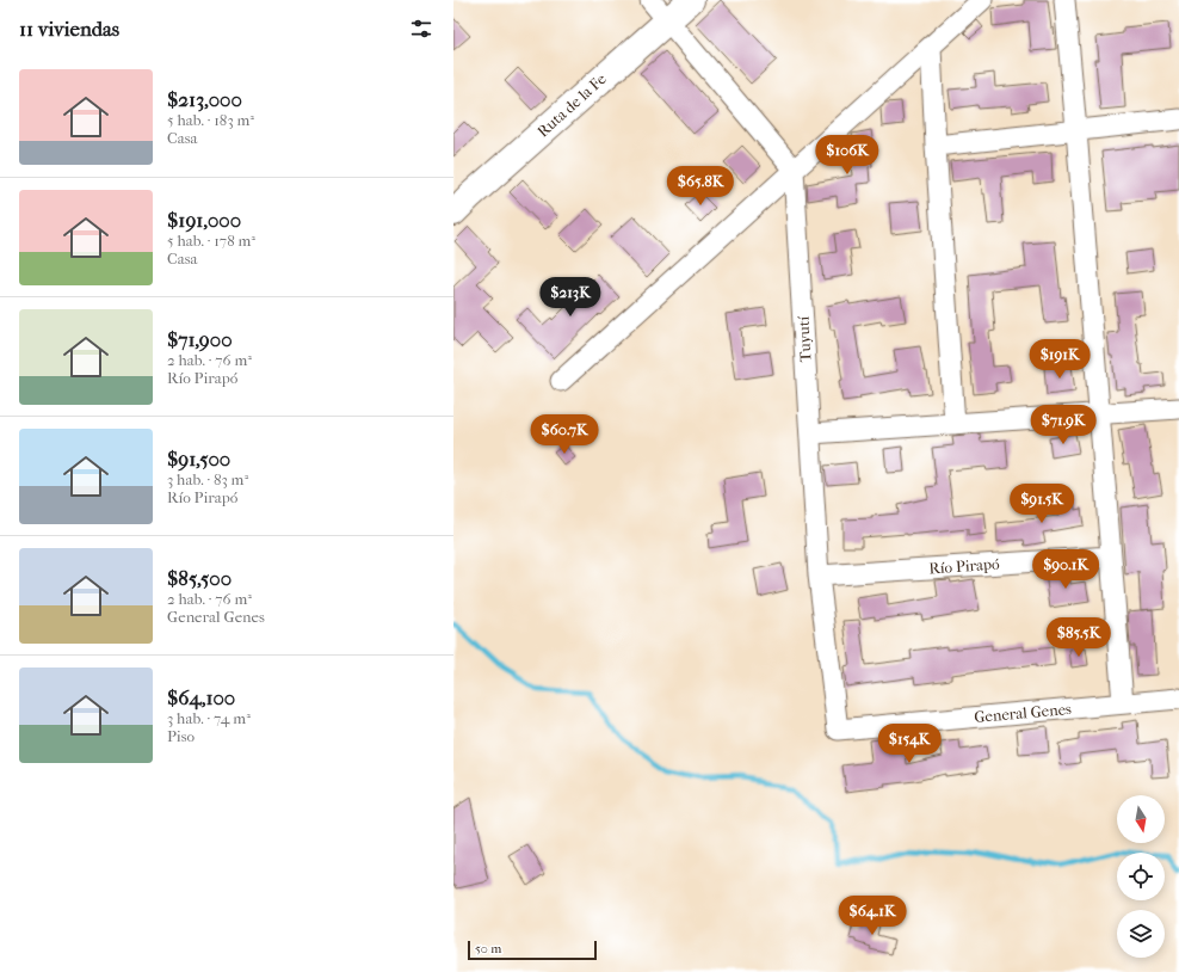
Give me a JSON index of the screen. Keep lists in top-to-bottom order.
{
  "streets": {
    "main road": ["Ruta de la Fe"],
    "street": ["Tuyutí", "Río Pirapó", "General Genes"]
  },
  "crossings": [
    ["Tuyutí", "Río Pirapó"],
    ["Tuyutí", "General Genes"]
  ],
  "scale_bar": "50 m",
  "north": "bottom",
  "page": {
    "heading": "11 viviendas",
    "list": [
      {
        "name": "$213,000",
        "note": "5 hab. · 183 m² · Casa"
      },
      {
        "name": "$191,000",
        "note": "5 hab. · 178 m² · Casa"
      },
      {
        "name": "$71,900",
        "note": "2 hab. · 76 m² · Río Pirapó"
      },
      {
        "name": "$91,500",
        "note": "3 hab. · 83 m² · Río Pirapó"
      },
      {
        "name": "$85,500",
        "note": "2 hab. · 76 m² · General Genes"
      },
      {
        "name": "$64,100",
        "note": "3 hab. · 74 m² · Piso"
      }
    ],
    "price": [
      "$106K",
      "$65.8K",
      "$213K",
      "$191K",
      "$71.9K",
      "$60.7K",
      "$91.5K",
      "$90.1K",
      "$85.5K",
      "$154K",
      "$64.1K"
    ],
    "scale": "50 m"
  }
}
